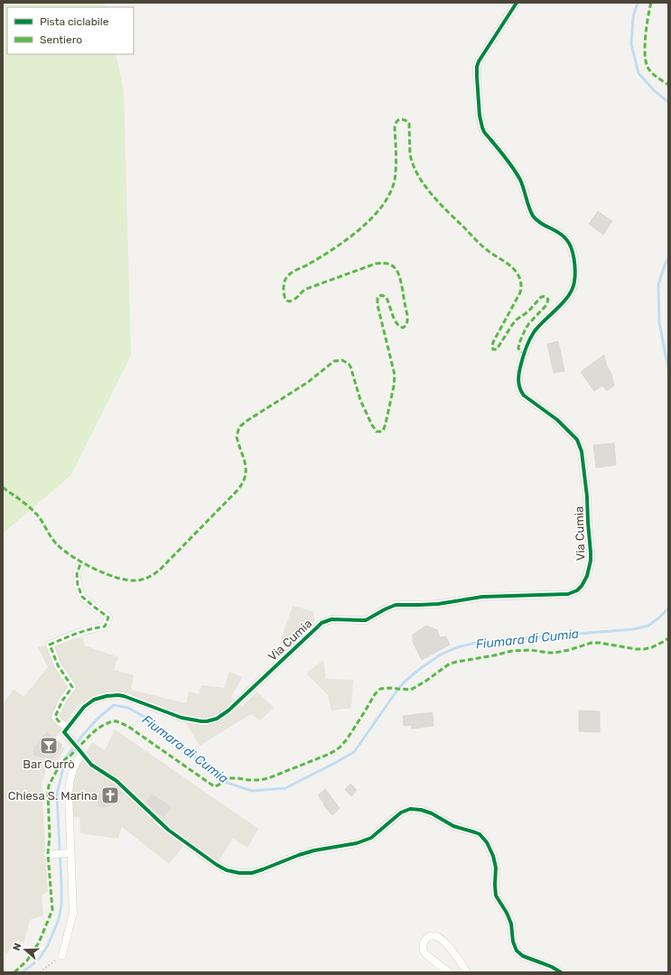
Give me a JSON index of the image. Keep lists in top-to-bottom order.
{
  "streets": {
    "street": ["Via Cumia"]
  },
  "water": ["Fiumara di Cumia"],
  "places": {
    "bar": ["Bar Currò"],
    "church": ["Chiesa S. Marina"]
  },
  "legend": ["Pista ciclabile", "Sentiero"],
  "north": "left"
}
